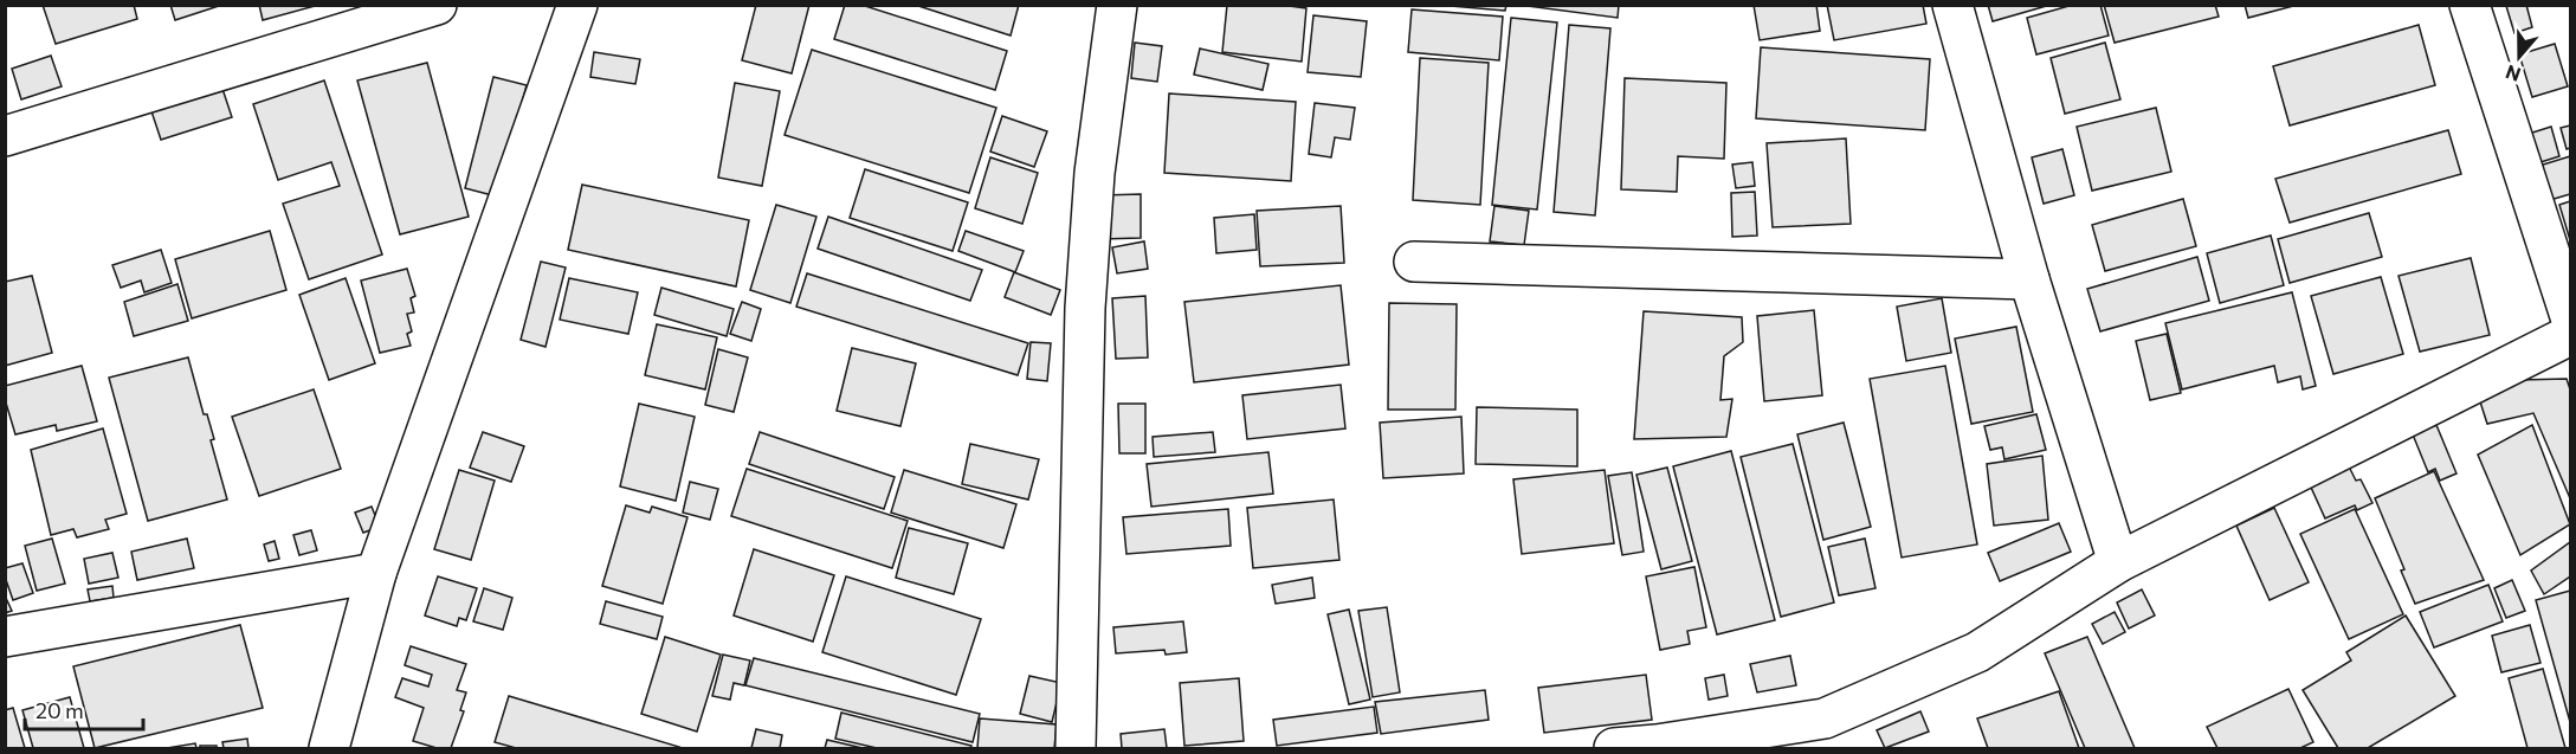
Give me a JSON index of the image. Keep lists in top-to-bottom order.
{
  "scale_bar": "20 m",
  "north": "bottom"
}
